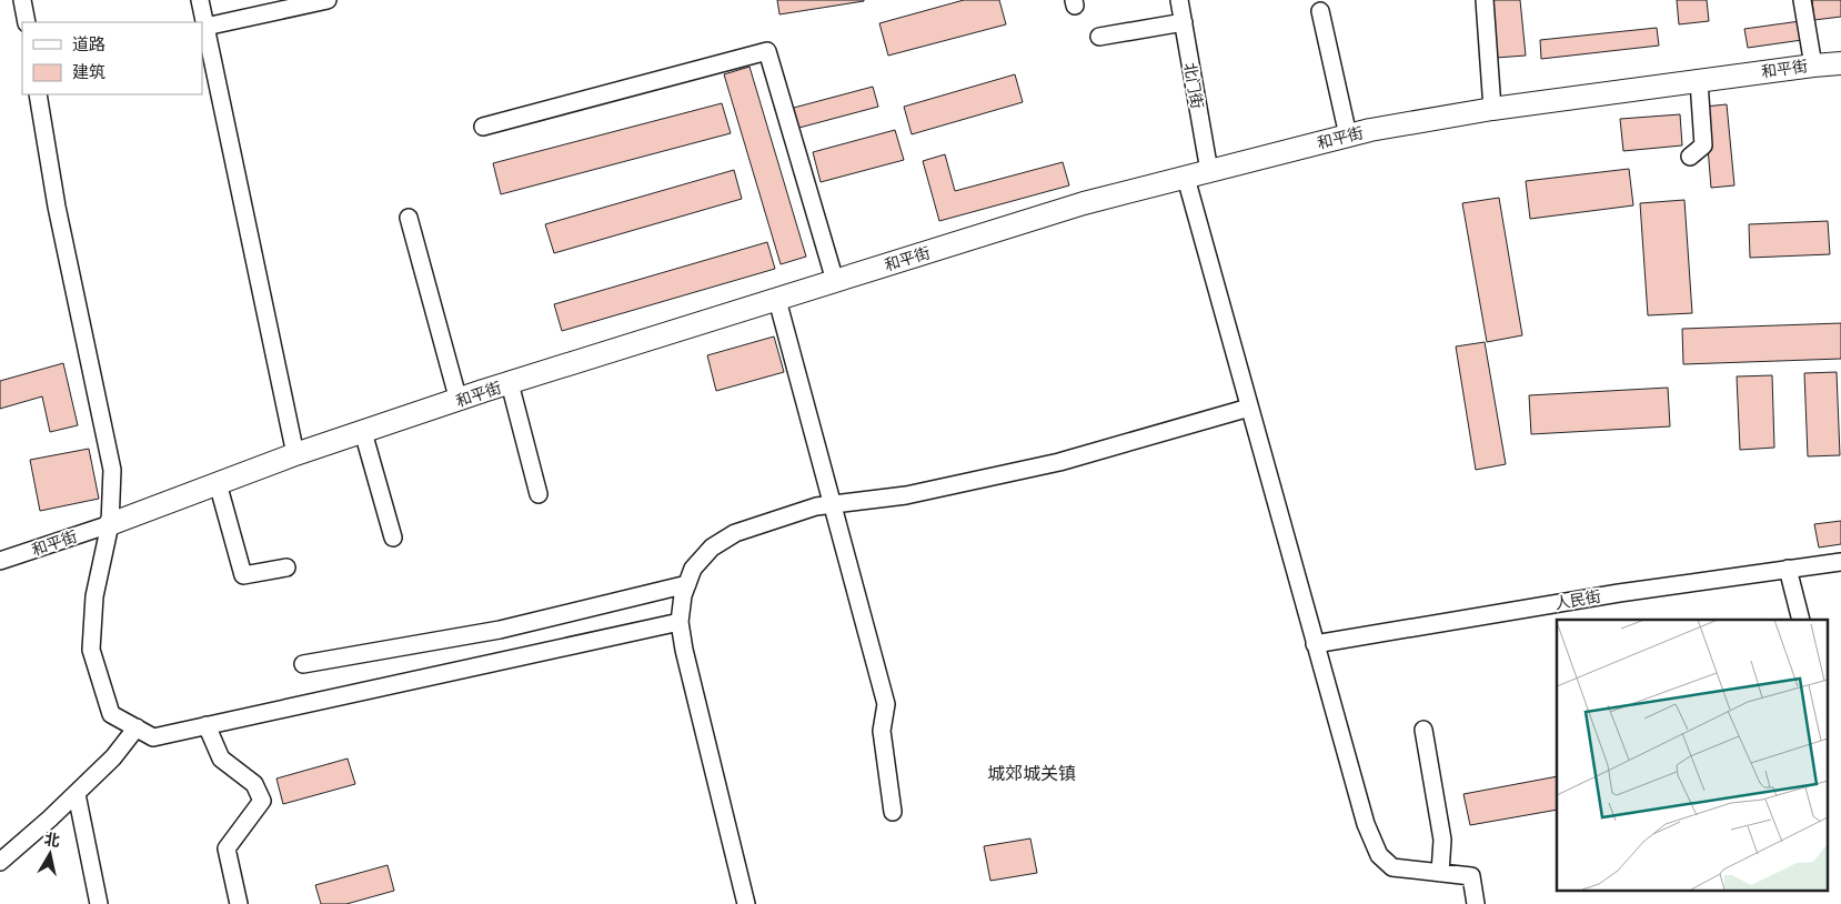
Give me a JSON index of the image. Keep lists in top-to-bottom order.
{
  "streets": {
    "main road": ["和平街"],
    "street": ["北门街", "人民街"]
  },
  "crossings": [
    ["和平街", "北门街"]
  ],
  "districts": ["城郊城关镇"],
  "legend": ["道路", "建筑"],
  "north": "top"
}
